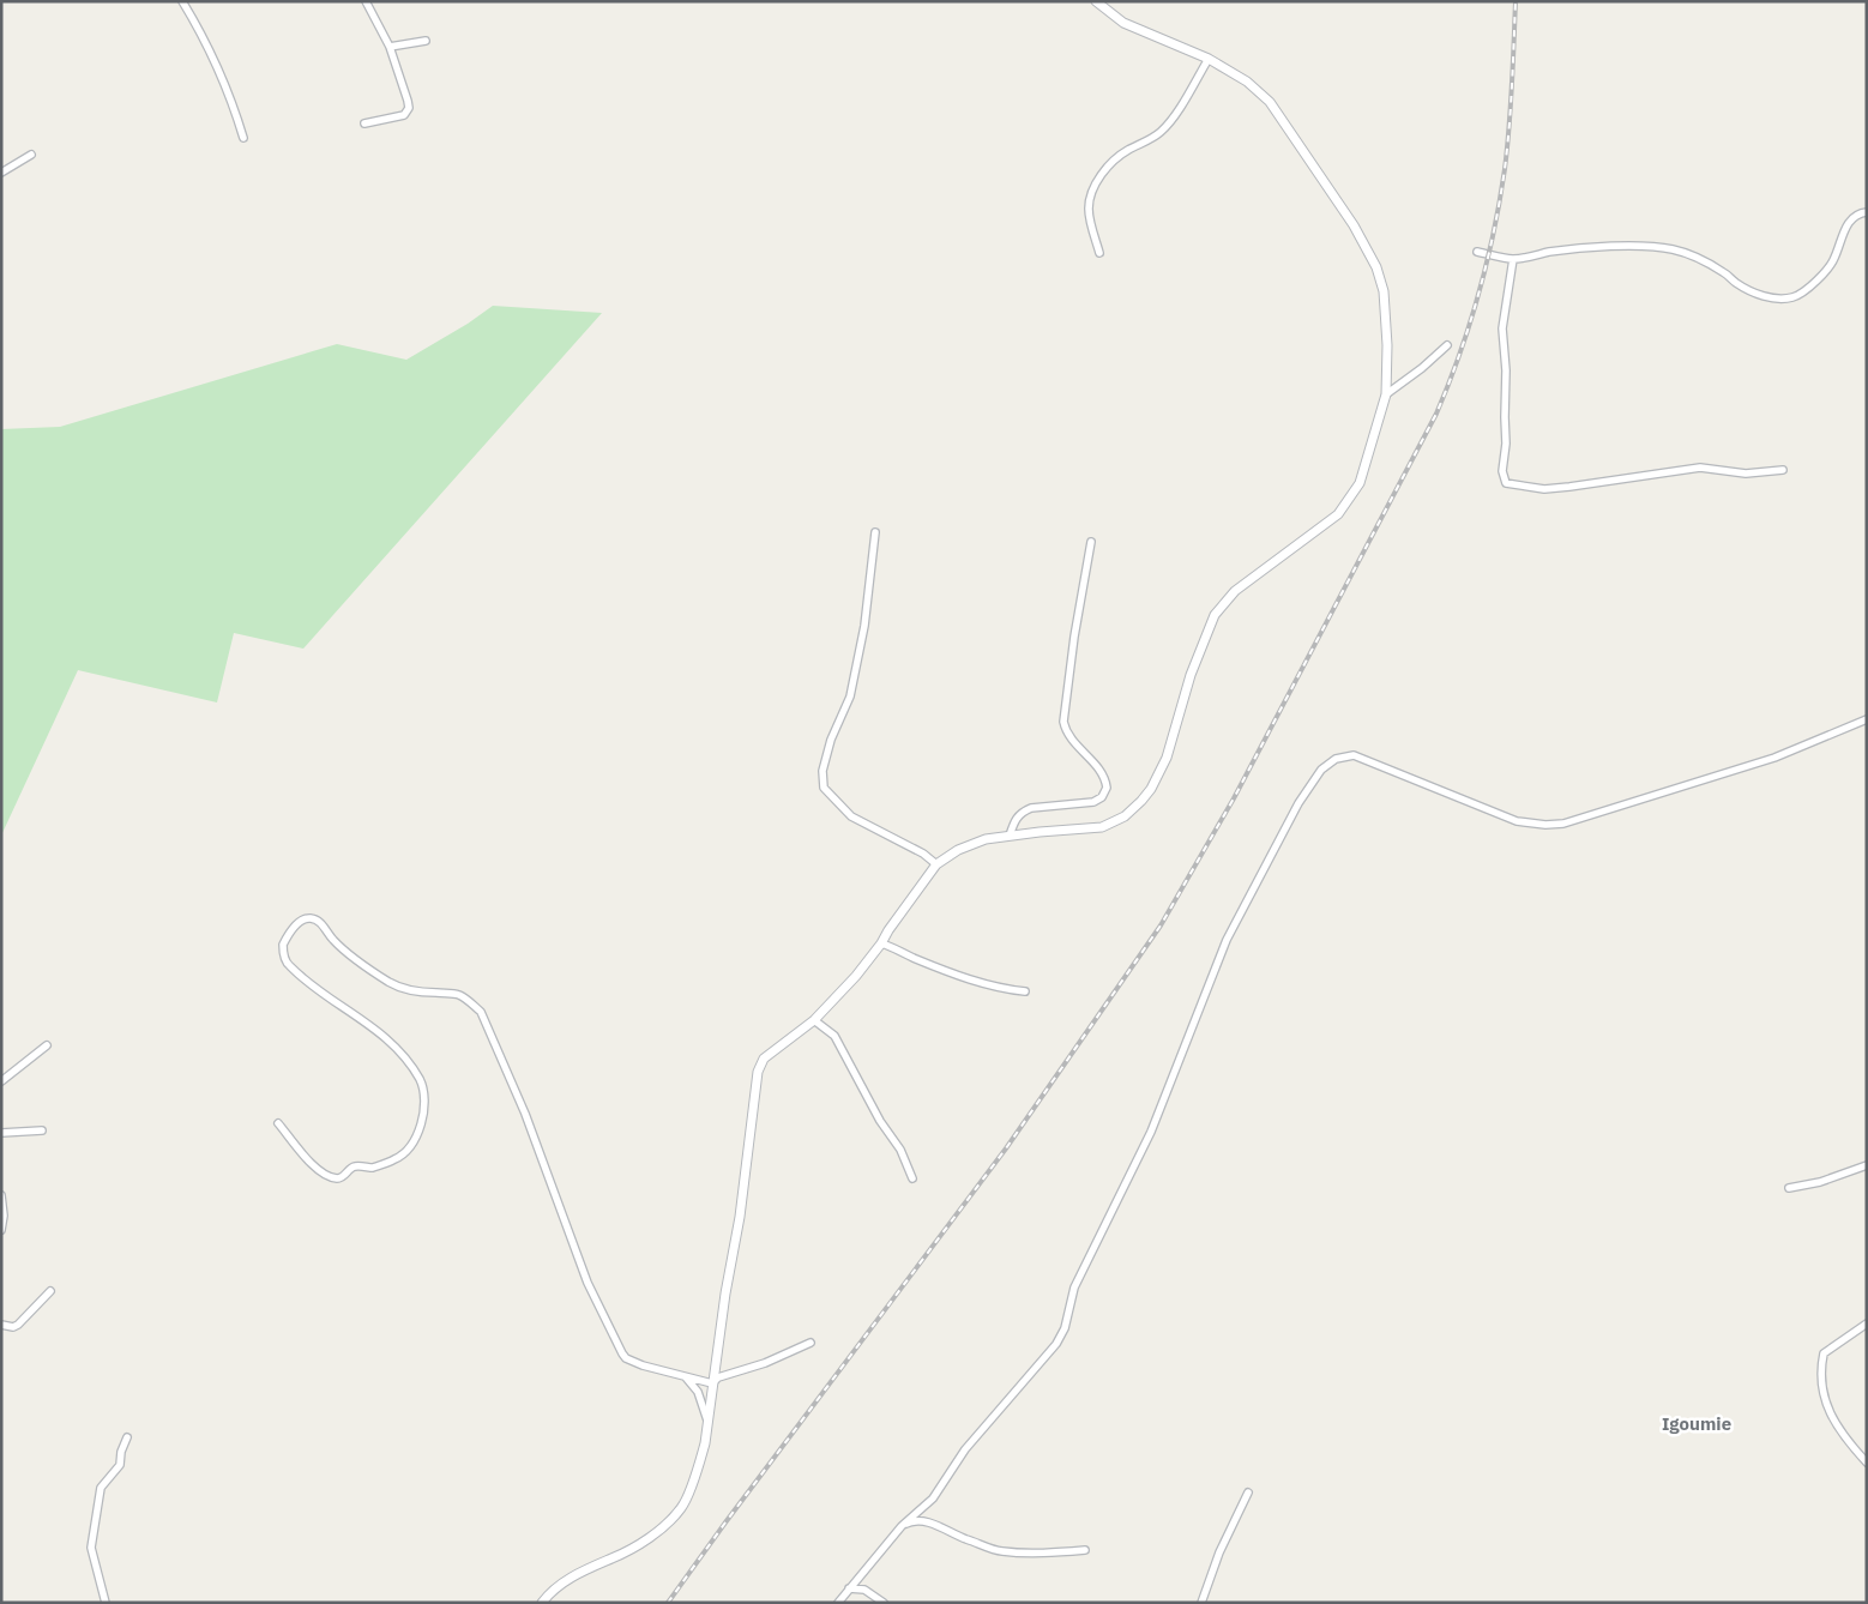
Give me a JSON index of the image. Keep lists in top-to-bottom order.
{
  "districts": ["Igoumie"]
}
